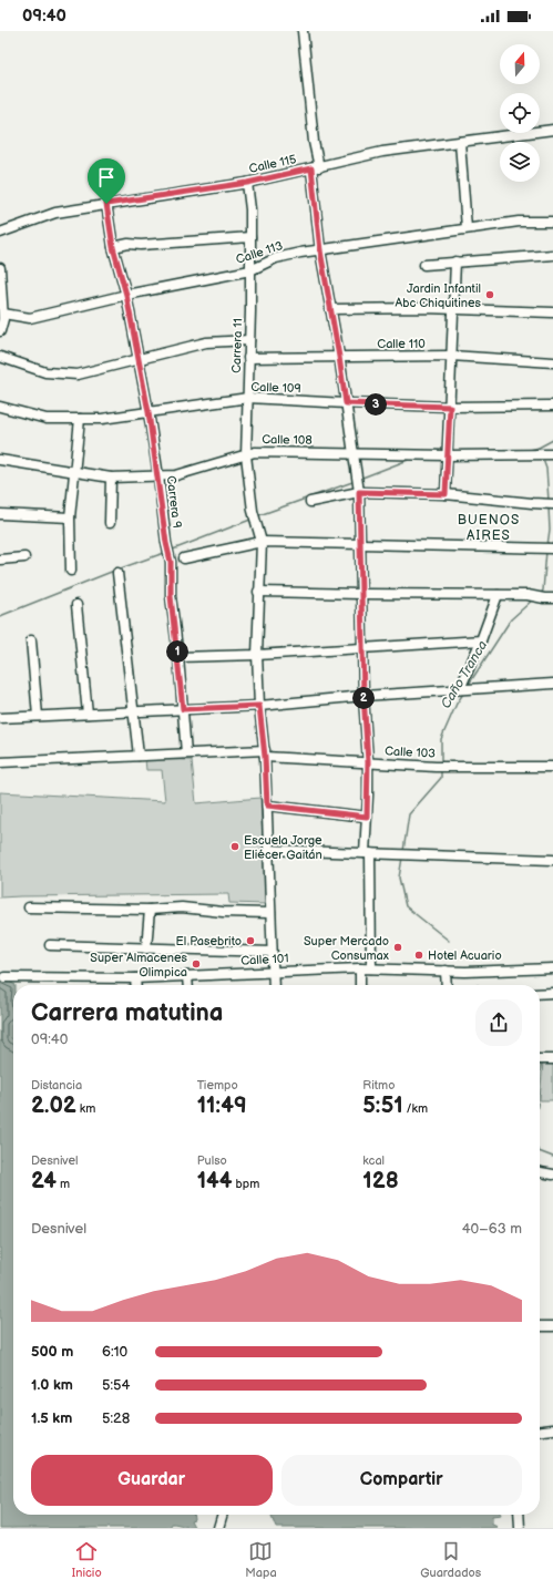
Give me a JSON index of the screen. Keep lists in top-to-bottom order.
{
  "streets": {
    "street": [
      "Calle 115",
      "Calle 113",
      "Calle 110",
      "Carrera 11",
      "Calle 109",
      "Calle 108",
      "Carrera 9",
      "Calle 103",
      "Calle 101"
    ]
  },
  "crossings": [
    ["Calle 115", "Carrera 11"],
    ["Calle 115", "Carrera 9"],
    ["Calle 113", "Carrera 11"],
    ["Calle 113", "Carrera 9"],
    ["Calle 110", "Carrera 11"],
    ["Carrera 11", "Calle 109"],
    ["Carrera 11", "Calle 108"],
    ["Carrera 11", "Calle 103"],
    ["Carrera 11", "Calle 101"],
    ["Calle 109", "Carrera 9"],
    ["Calle 108", "Carrera 9"],
    ["Carrera 9", "Calle 103"]
  ],
  "districts": ["BUENOS AIRES"],
  "water": ["Caño Tranca"],
  "places": [
    "Jardin Infantil Abc Chiquitines",
    "Escuela Jorge Eliécer Gaitán",
    "El Pasebrito",
    "Super Mercado Consumax",
    "Hotel Acuario",
    "Super Almacenes Olimpica"
  ],
  "north": "top",
  "page": {
    "status": "09:40",
    "pins": ["3", "1", "2"],
    "heading": ["Carrera matutina", "09:40"],
    "stats": [
      ["Distancia", "2.02 km"],
      ["Tiempo", "11:49"],
      ["Ritmo", "5:51 /km"],
      ["Desnivel", "24 m"],
      ["Pulso", "144 bpm"],
      ["kcal", "128"]
    ],
    "chart": ["Desnivel", "40–63 m"],
    "list": [
      {
        "name": "500 m",
        "note": "6:10"
      },
      {
        "name": "1.0 km",
        "note": "5:54"
      },
      {
        "name": "1.5 km",
        "note": "5:28"
      }
    ],
    "buttons": ["Guardar", "Compartir"],
    "tabs": ["Inicio", "Mapa", "Guardados"]
  }
}
